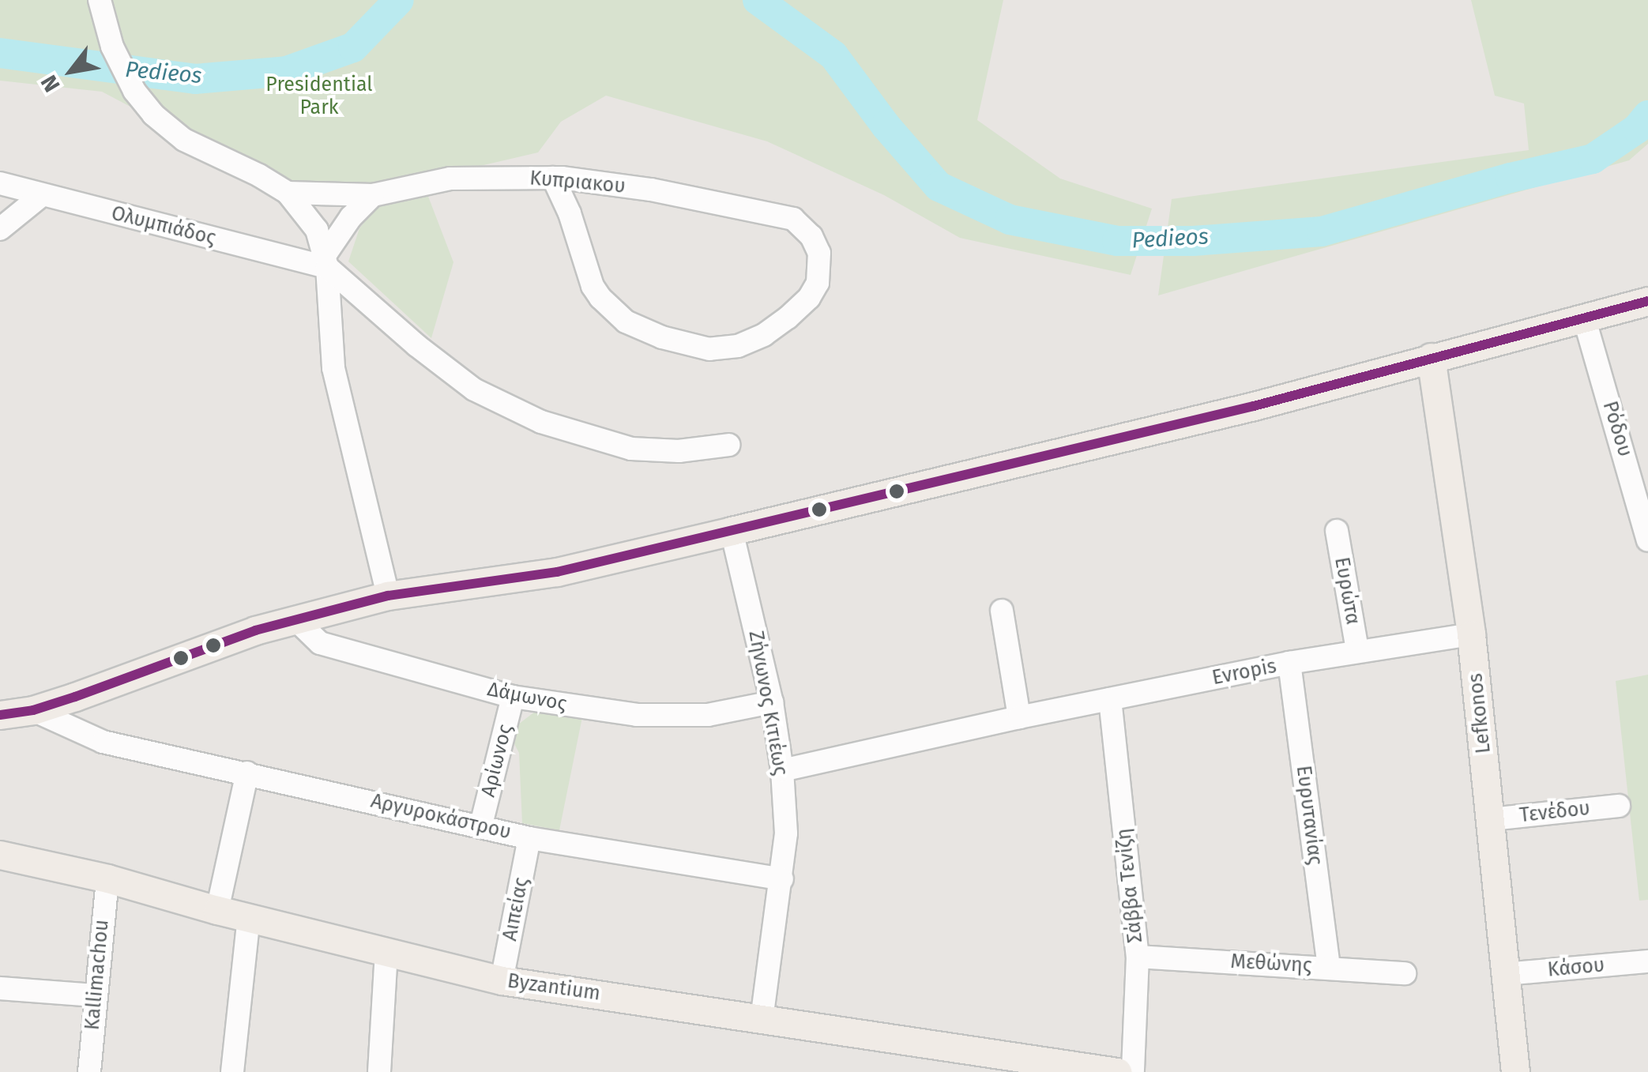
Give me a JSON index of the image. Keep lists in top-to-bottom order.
{
  "streets": {
    "main road": ["Lefkonos", "Byzantium"],
    "street": [
      "Κυπριακου",
      "Ολυμπιάδος",
      "Ρόδου",
      "Ευρώτα",
      "Evropis",
      "Δάμωνος",
      "Ζήνωνος Κιτιέως",
      "Αρίωνος",
      "Τενέδου",
      "Ευρυτανίας",
      "Αργυροκάστρου",
      "Σάββα Τενίζη",
      "Αιπείας",
      "Μεθώνης",
      "Κάσου",
      "Kallimachou"
    ]
  },
  "crossings": [
    ["Ευρώτα", "Evropis"],
    ["Evropis", "Ζήνωνος Κιτιέως"],
    ["Evropis", "Lefkonos"],
    ["Evropis", "Ευρυτανίας"],
    ["Evropis", "Σάββα Τενίζη"],
    ["Δάμωνος", "Ζήνωνος Κιτιέως"],
    ["Δάμωνος", "Αρίωνος"],
    ["Ζήνωνος Κιτιέως", "Αργυροκάστρου"],
    ["Ζήνωνος Κιτιέως", "Byzantium"],
    ["Lefkonos", "Τενέδου"],
    ["Lefkonos", "Κάσου"],
    ["Αρίωνος", "Αργυροκάστρου"],
    ["Ευρυτανίας", "Μεθώνης"],
    ["Αργυροκάστρου", "Αιπείας"],
    ["Σάββα Τενίζη", "Μεθώνης"],
    ["Αιπείας", "Byzantium"],
    ["Kallimachou", "Byzantium"]
  ],
  "water": ["Pedieos"],
  "parks": ["Presidential Park"],
  "north": "bottom left"
}
